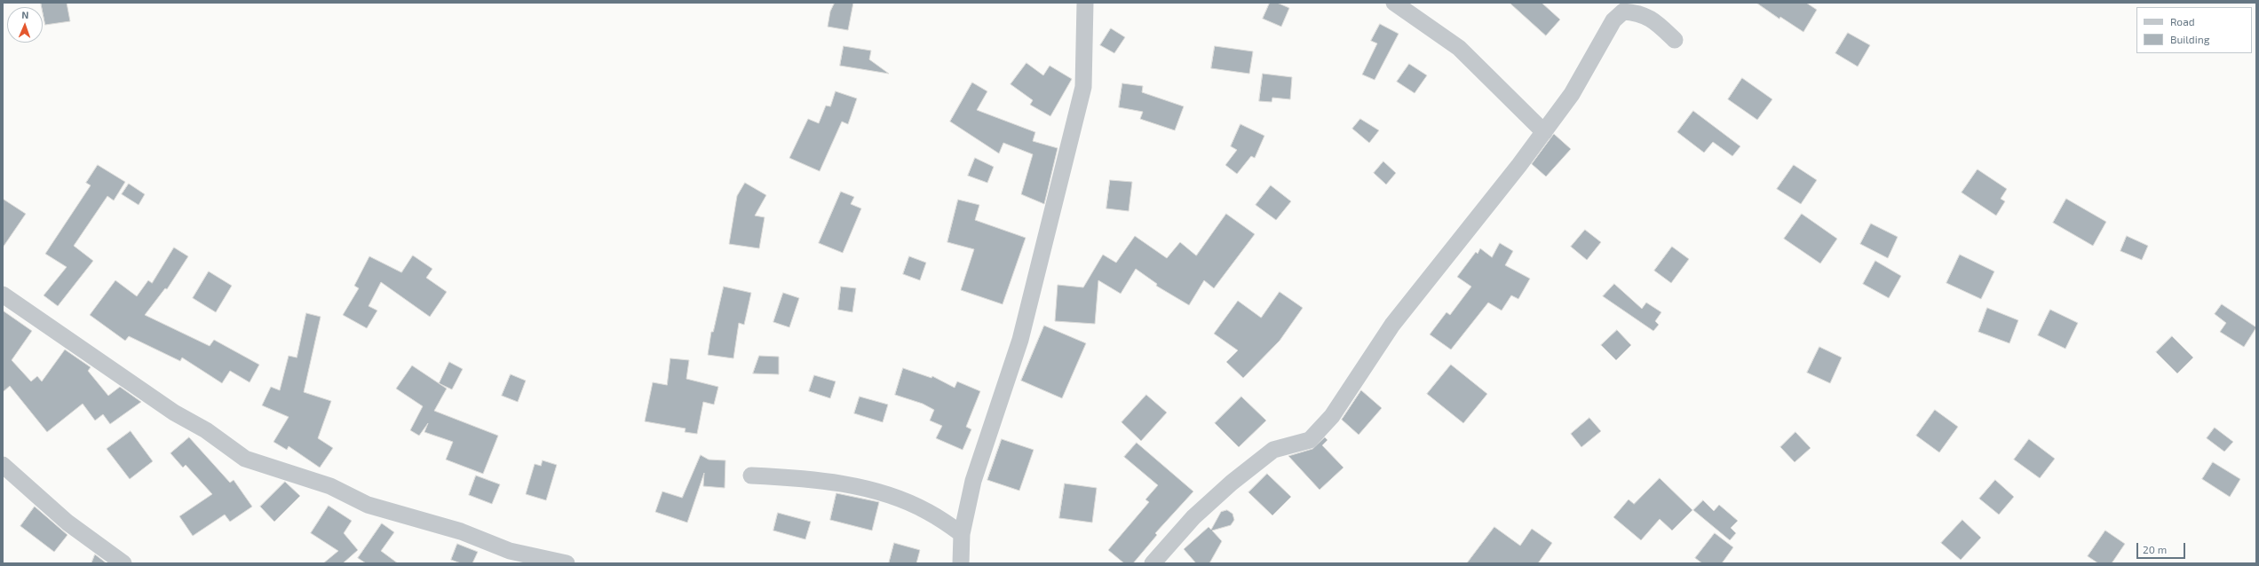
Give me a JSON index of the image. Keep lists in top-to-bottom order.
{
  "legend": ["Road", "Building"],
  "scale_bar": "20 m",
  "north": "top"
}
